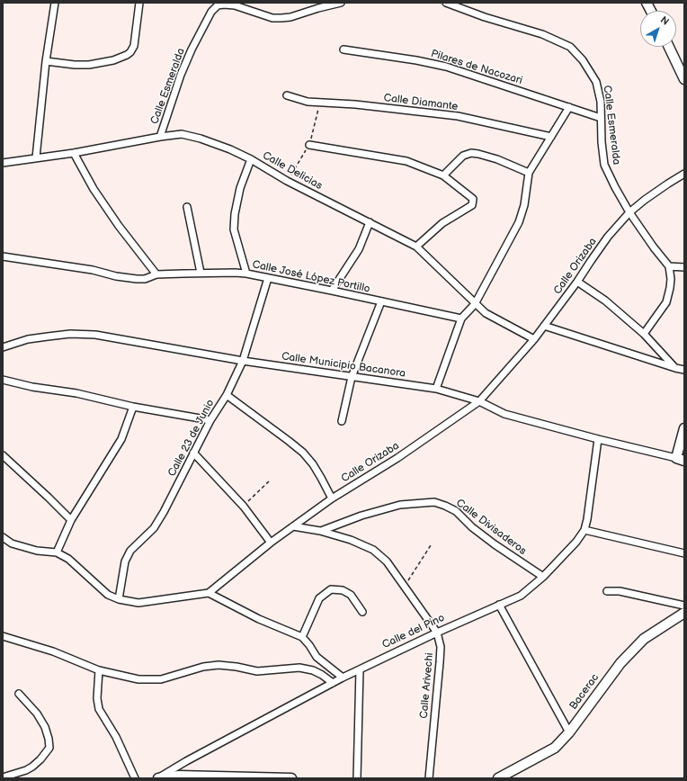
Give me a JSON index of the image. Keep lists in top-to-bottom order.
{
  "streets": {
    "street": [
      "Pilares de Nacozari",
      "Calle Esmeralda",
      "Calle Diamante",
      "Calle Delicias",
      "Calle Orizaba",
      "Calle José López Portillo",
      "Calle Municipio Bacanora",
      "Calle 23 de Junio",
      "Calle Divisaderos",
      "Calle del Pino",
      "Calle Arivechi",
      "Bacerac"
    ]
  },
  "crossings": [
    ["Pilares de Nacozari", "Calle Esmeralda"],
    ["Calle Esmeralda", "Calle Delicias"],
    ["Calle Esmeralda", "Calle Orizaba"],
    ["Calle Delicias", "Calle Orizaba"],
    ["Calle Orizaba", "Calle Municipio Bacanora"],
    ["Calle Orizaba", "Calle Arivechi"],
    ["Calle José López Portillo", "Calle 23 de Junio"],
    ["Calle Municipio Bacanora", "Calle 23 de Junio"],
    ["Calle Municipio Bacanora", "Calle del Pino"],
    ["Calle Divisaderos", "Calle del Pino"],
    ["Calle Divisaderos", "Calle Arivechi"],
    ["Calle del Pino", "Calle Arivechi"]
  ],
  "north": "top right"
}
